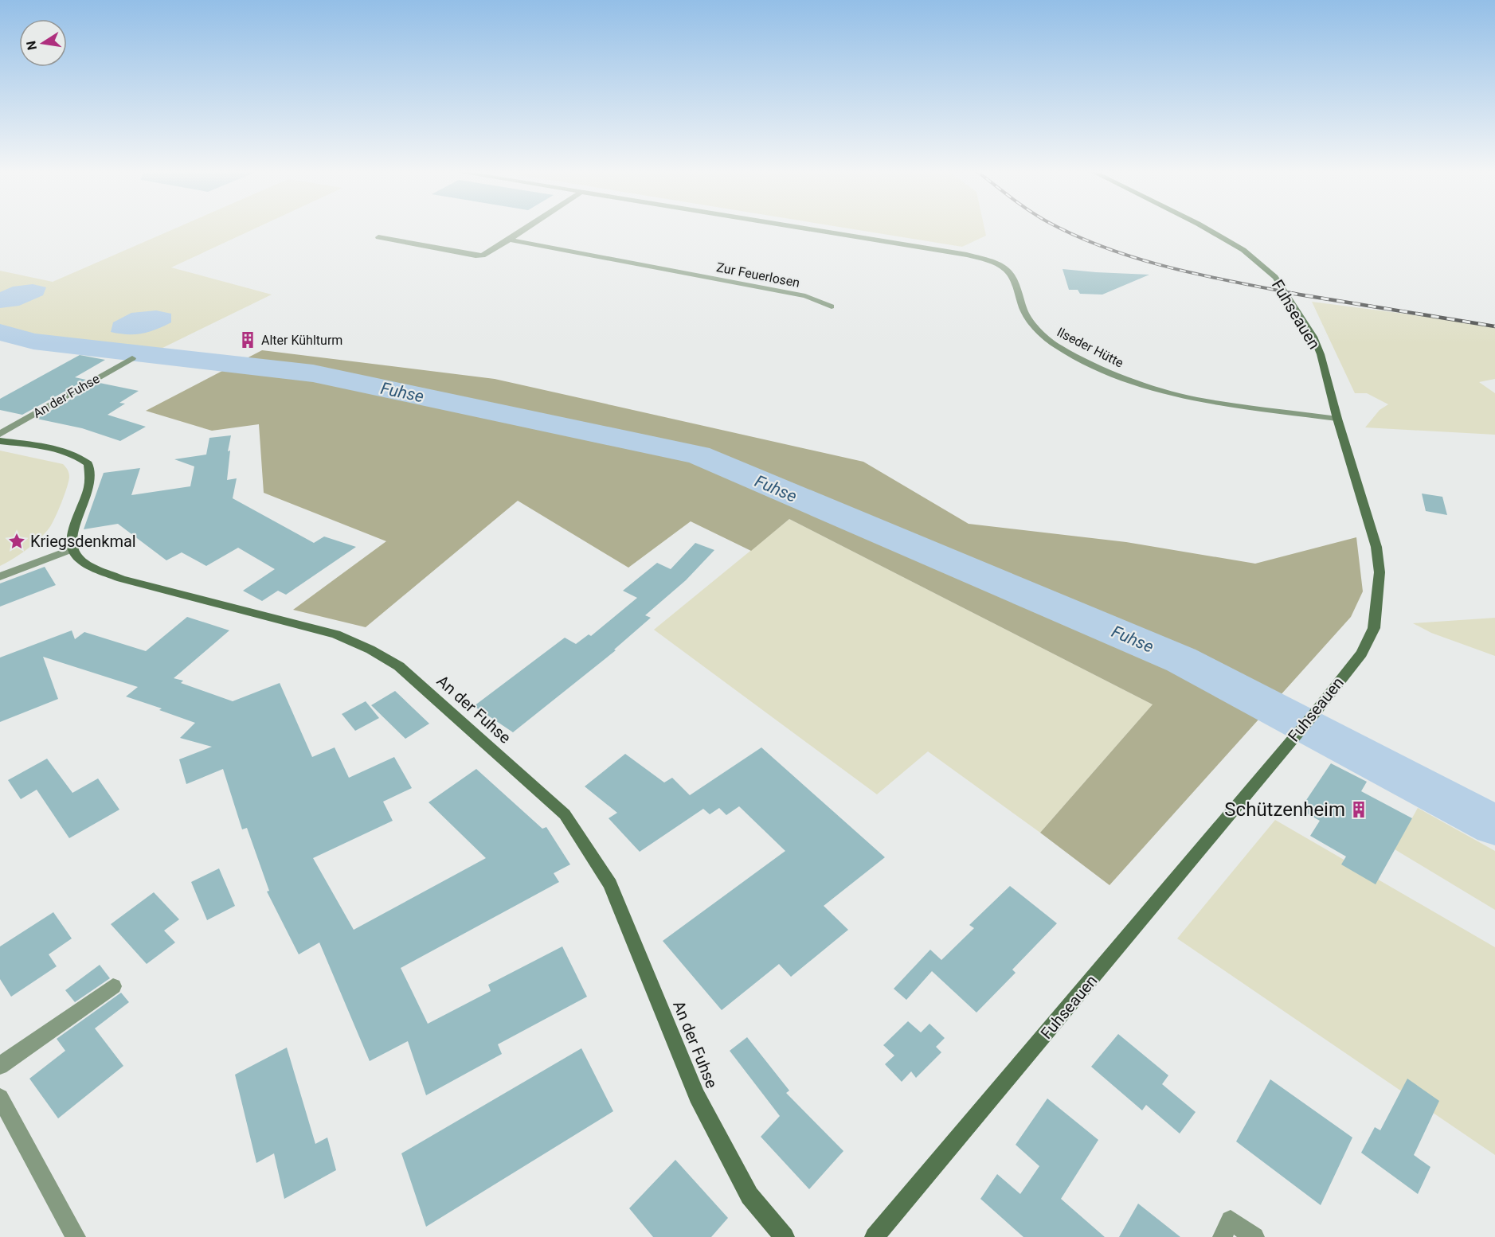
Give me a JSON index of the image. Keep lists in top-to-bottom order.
{
  "streets": {
    "street": [
      "Zur Feuerlosen",
      "Fuhseauen",
      "Ilseder Hütte",
      "An der Fuhse"
    ]
  },
  "crossings": [
    ["Fuhseauen", "Ilseder Hütte"]
  ],
  "water": ["Fuhse"],
  "places": {
    "building": ["Alter Kühlturm", "Schützenheim"],
    "place": ["Kriegsdenkmal"]
  },
  "north": "left"
}
